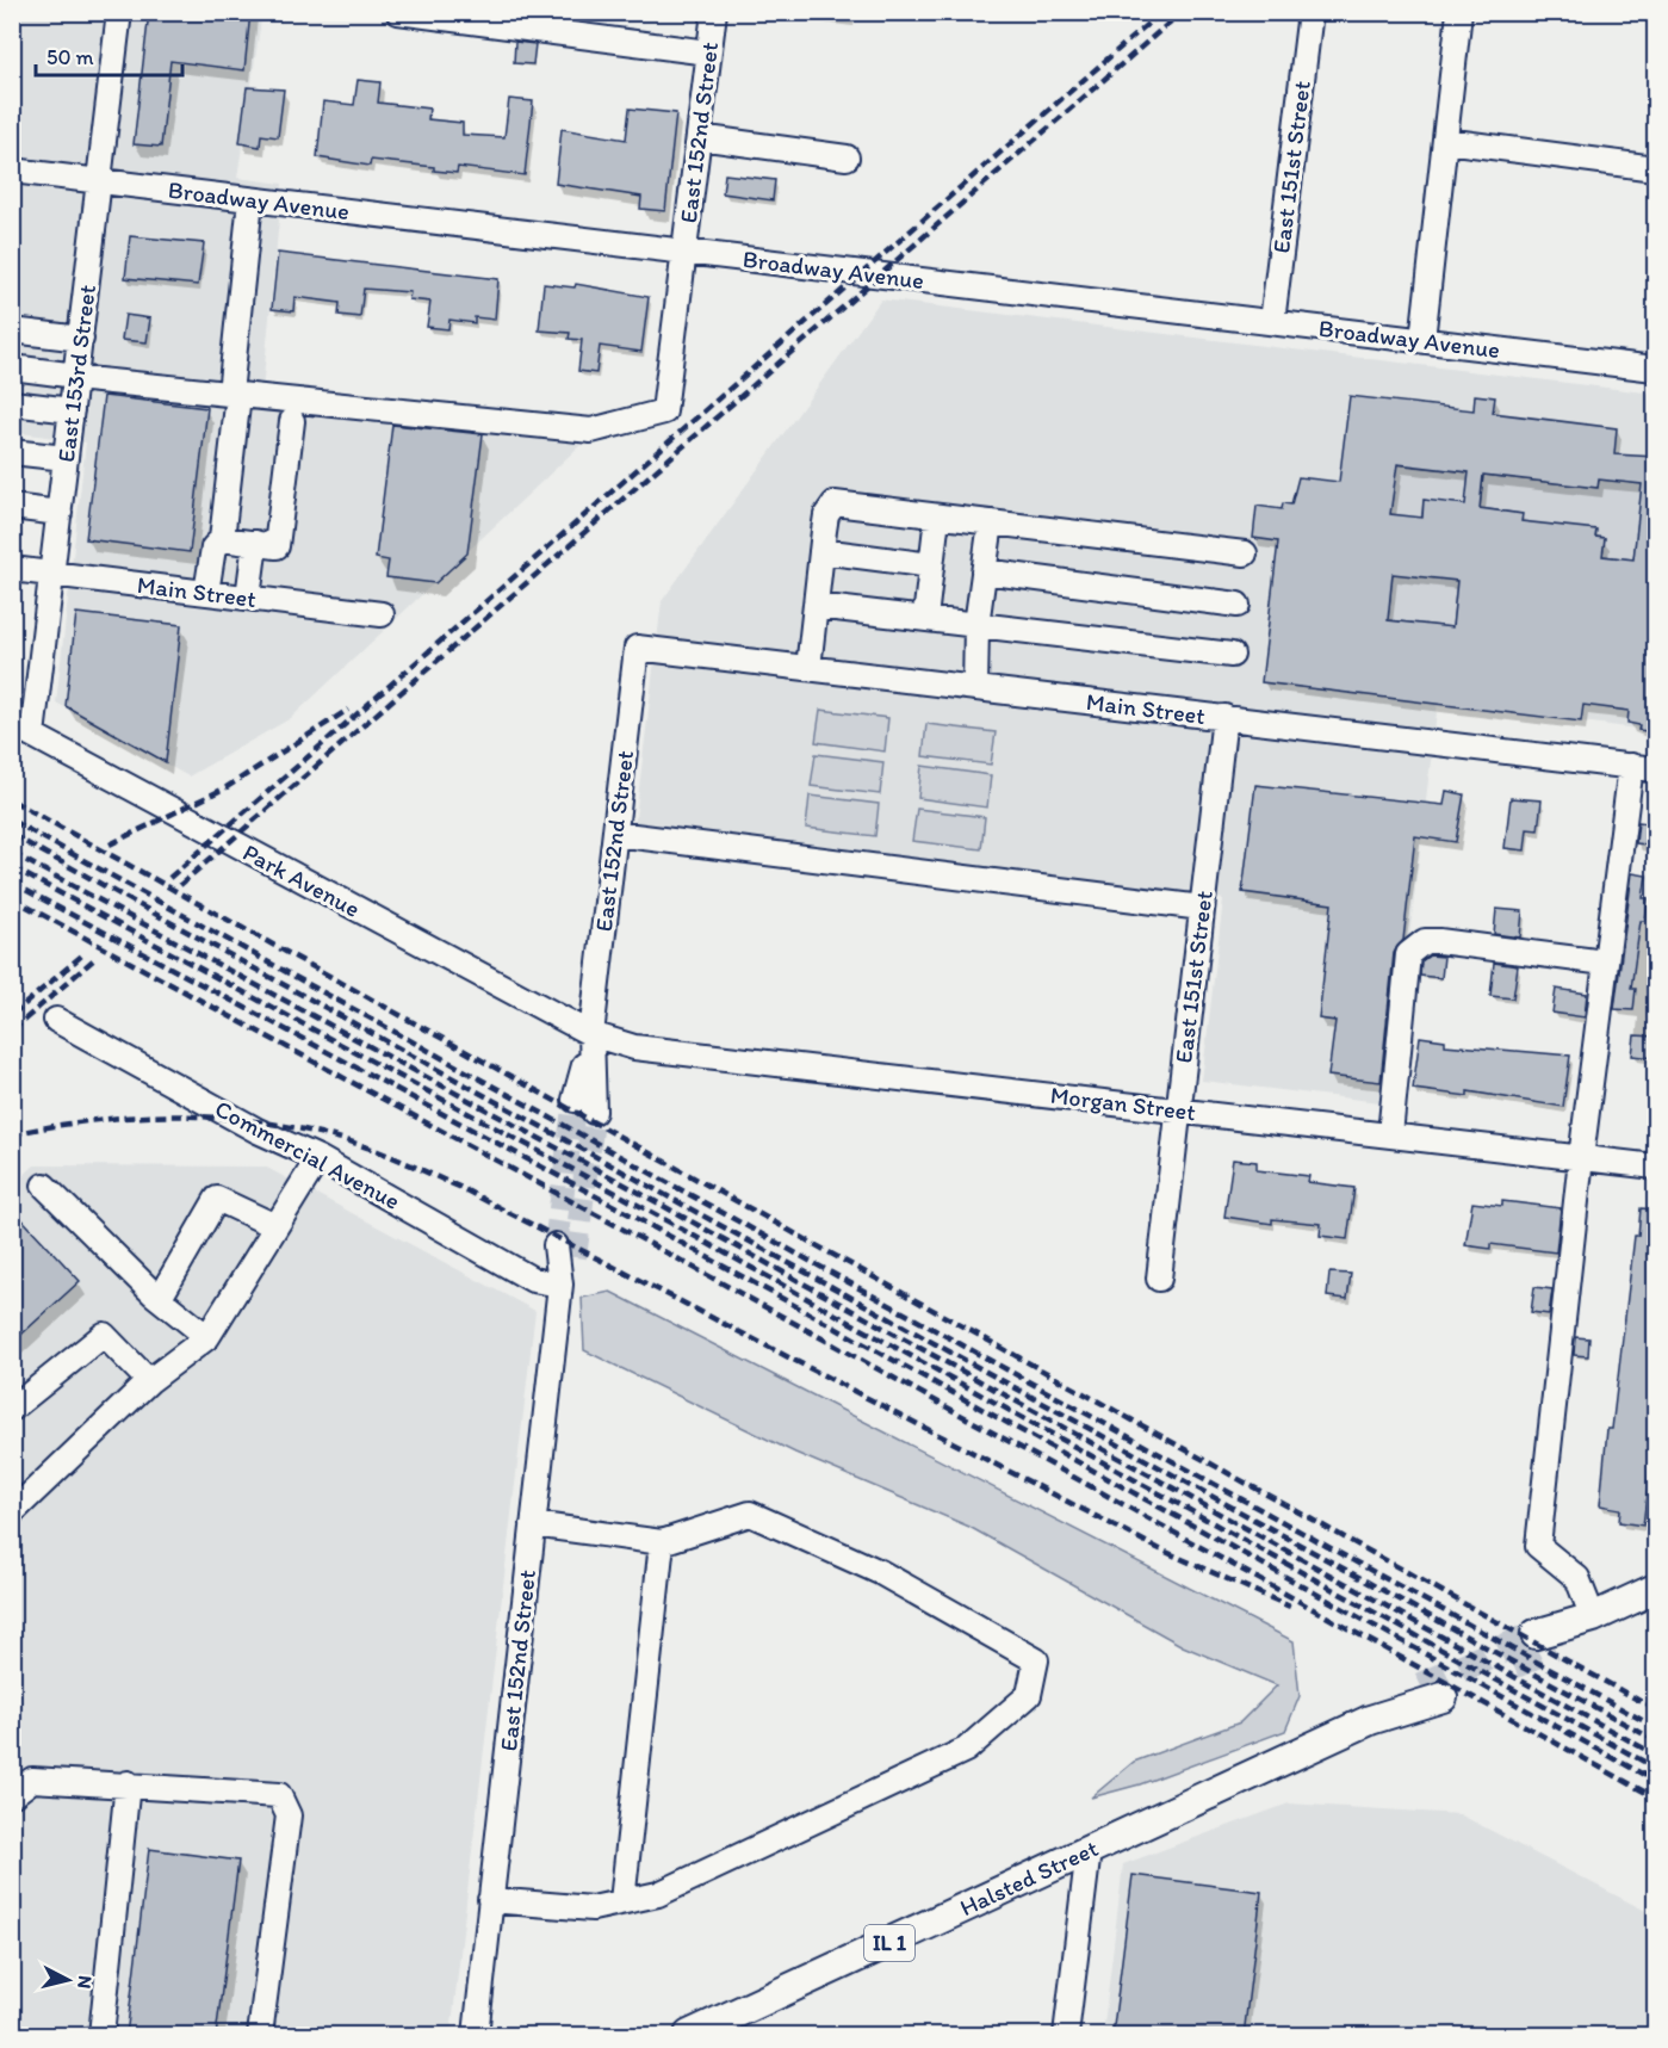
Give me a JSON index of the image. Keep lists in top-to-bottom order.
{
  "streets": {
    "main road": ["Halsted Street", "IL 1"],
    "street": [
      "East 152nd Street",
      "East 151st Street",
      "Broadway Avenue",
      "East 153rd Street",
      "Main Street",
      "Park Avenue",
      "Morgan Street",
      "Commercial Avenue"
    ]
  },
  "crossings": [
    ["East 152nd Street", "Broadway Avenue"],
    ["East 152nd Street", "Main Street"],
    ["East 152nd Street", "Park Avenue"],
    ["East 152nd Street", "Morgan Street"],
    ["East 152nd Street", "Commercial Avenue"],
    ["East 151st Street", "Broadway Avenue"],
    ["East 151st Street", "Main Street"],
    ["East 151st Street", "Morgan Street"],
    ["Broadway Avenue", "East 153rd Street"],
    ["East 153rd Street", "Main Street"],
    ["East 153rd Street", "Park Avenue"],
    ["Park Avenue", "Morgan Street"]
  ],
  "scale_bar": "50 m",
  "north": "right"
}
